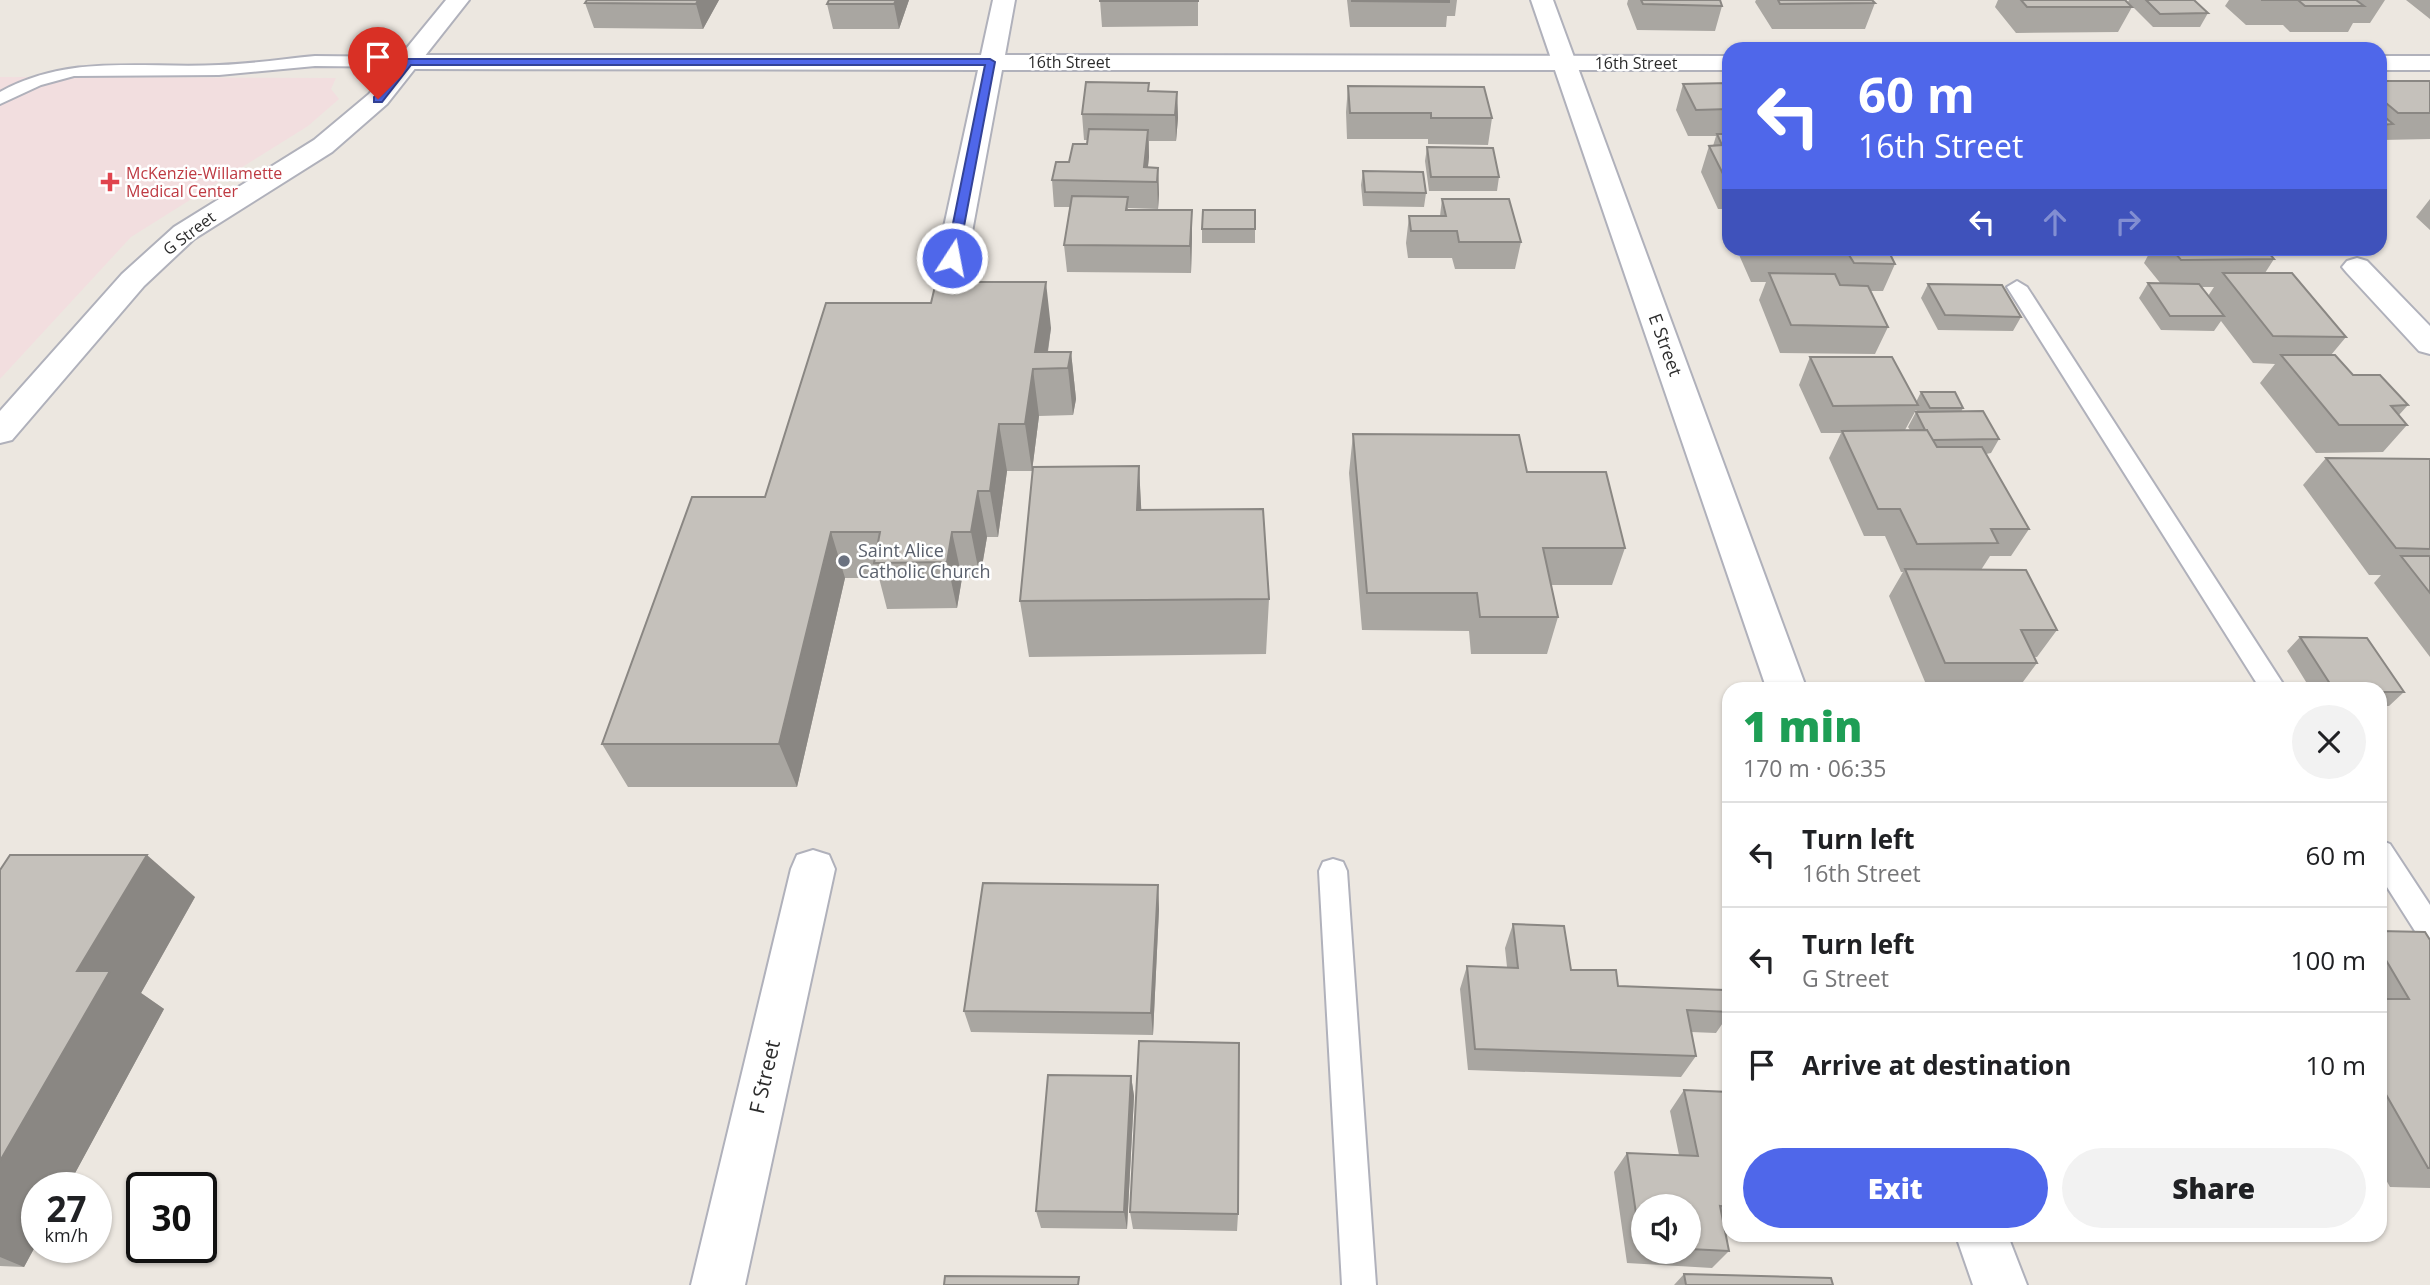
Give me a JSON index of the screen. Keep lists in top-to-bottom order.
{
  "streets": {
    "street": [
      "16th Street",
      "G Street",
      "E Street",
      "F Street"
    ]
  },
  "crossings": [
    ["16th Street", "G Street"],
    ["16th Street", "E Street"]
  ],
  "places": {
    "health": ["McKenzie-Willamette Medical Center"],
    "other": ["Saint Alice Catholic Church"]
  },
  "page": {
    "turn": ["60 m", "16th Street"],
    "heading": ["1 min", "170 m · 06:35"],
    "list": [
      {
        "name": "Turn left",
        "note": "16th Street",
        "value": "60 m"
      },
      {
        "name": "Turn left",
        "note": "G Street",
        "value": "100 m"
      },
      {
        "name": "Arrive at destination",
        "value": "10 m"
      }
    ],
    "buttons": ["Exit", "Share"],
    "speed": "27 km/h",
    "limit": "30"
  }
}
